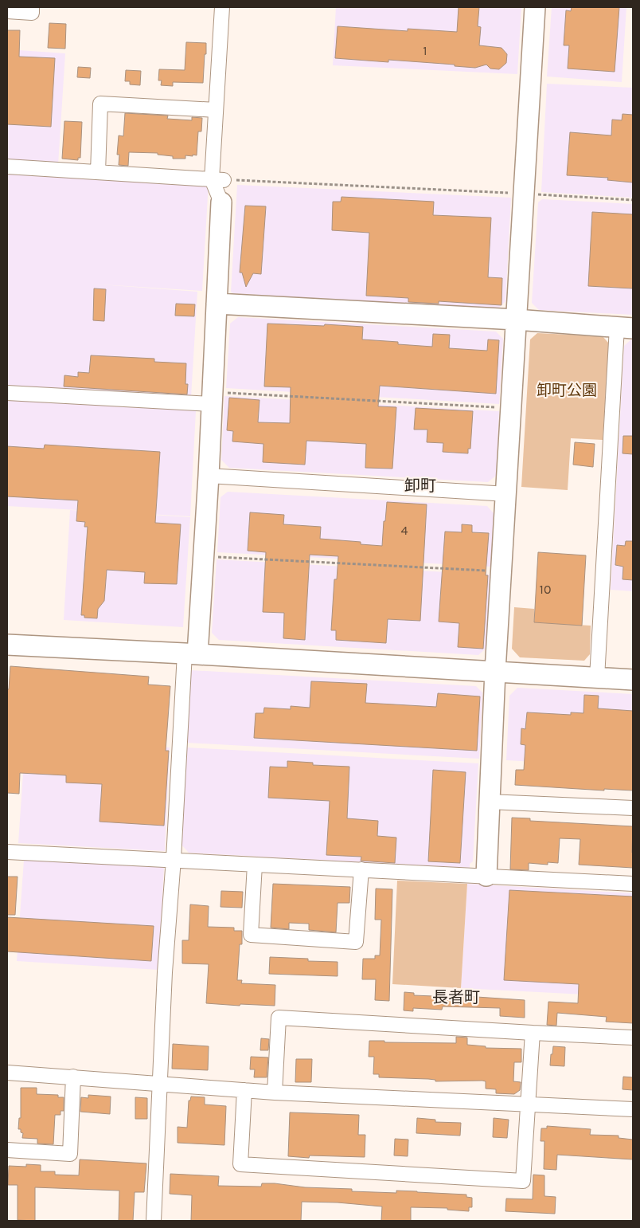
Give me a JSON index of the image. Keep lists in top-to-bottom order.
{
  "districts": ["卸町", "長者町"],
  "parks": ["卸町公園"],
  "house_numbers": ["1", "4", "10"]
}
